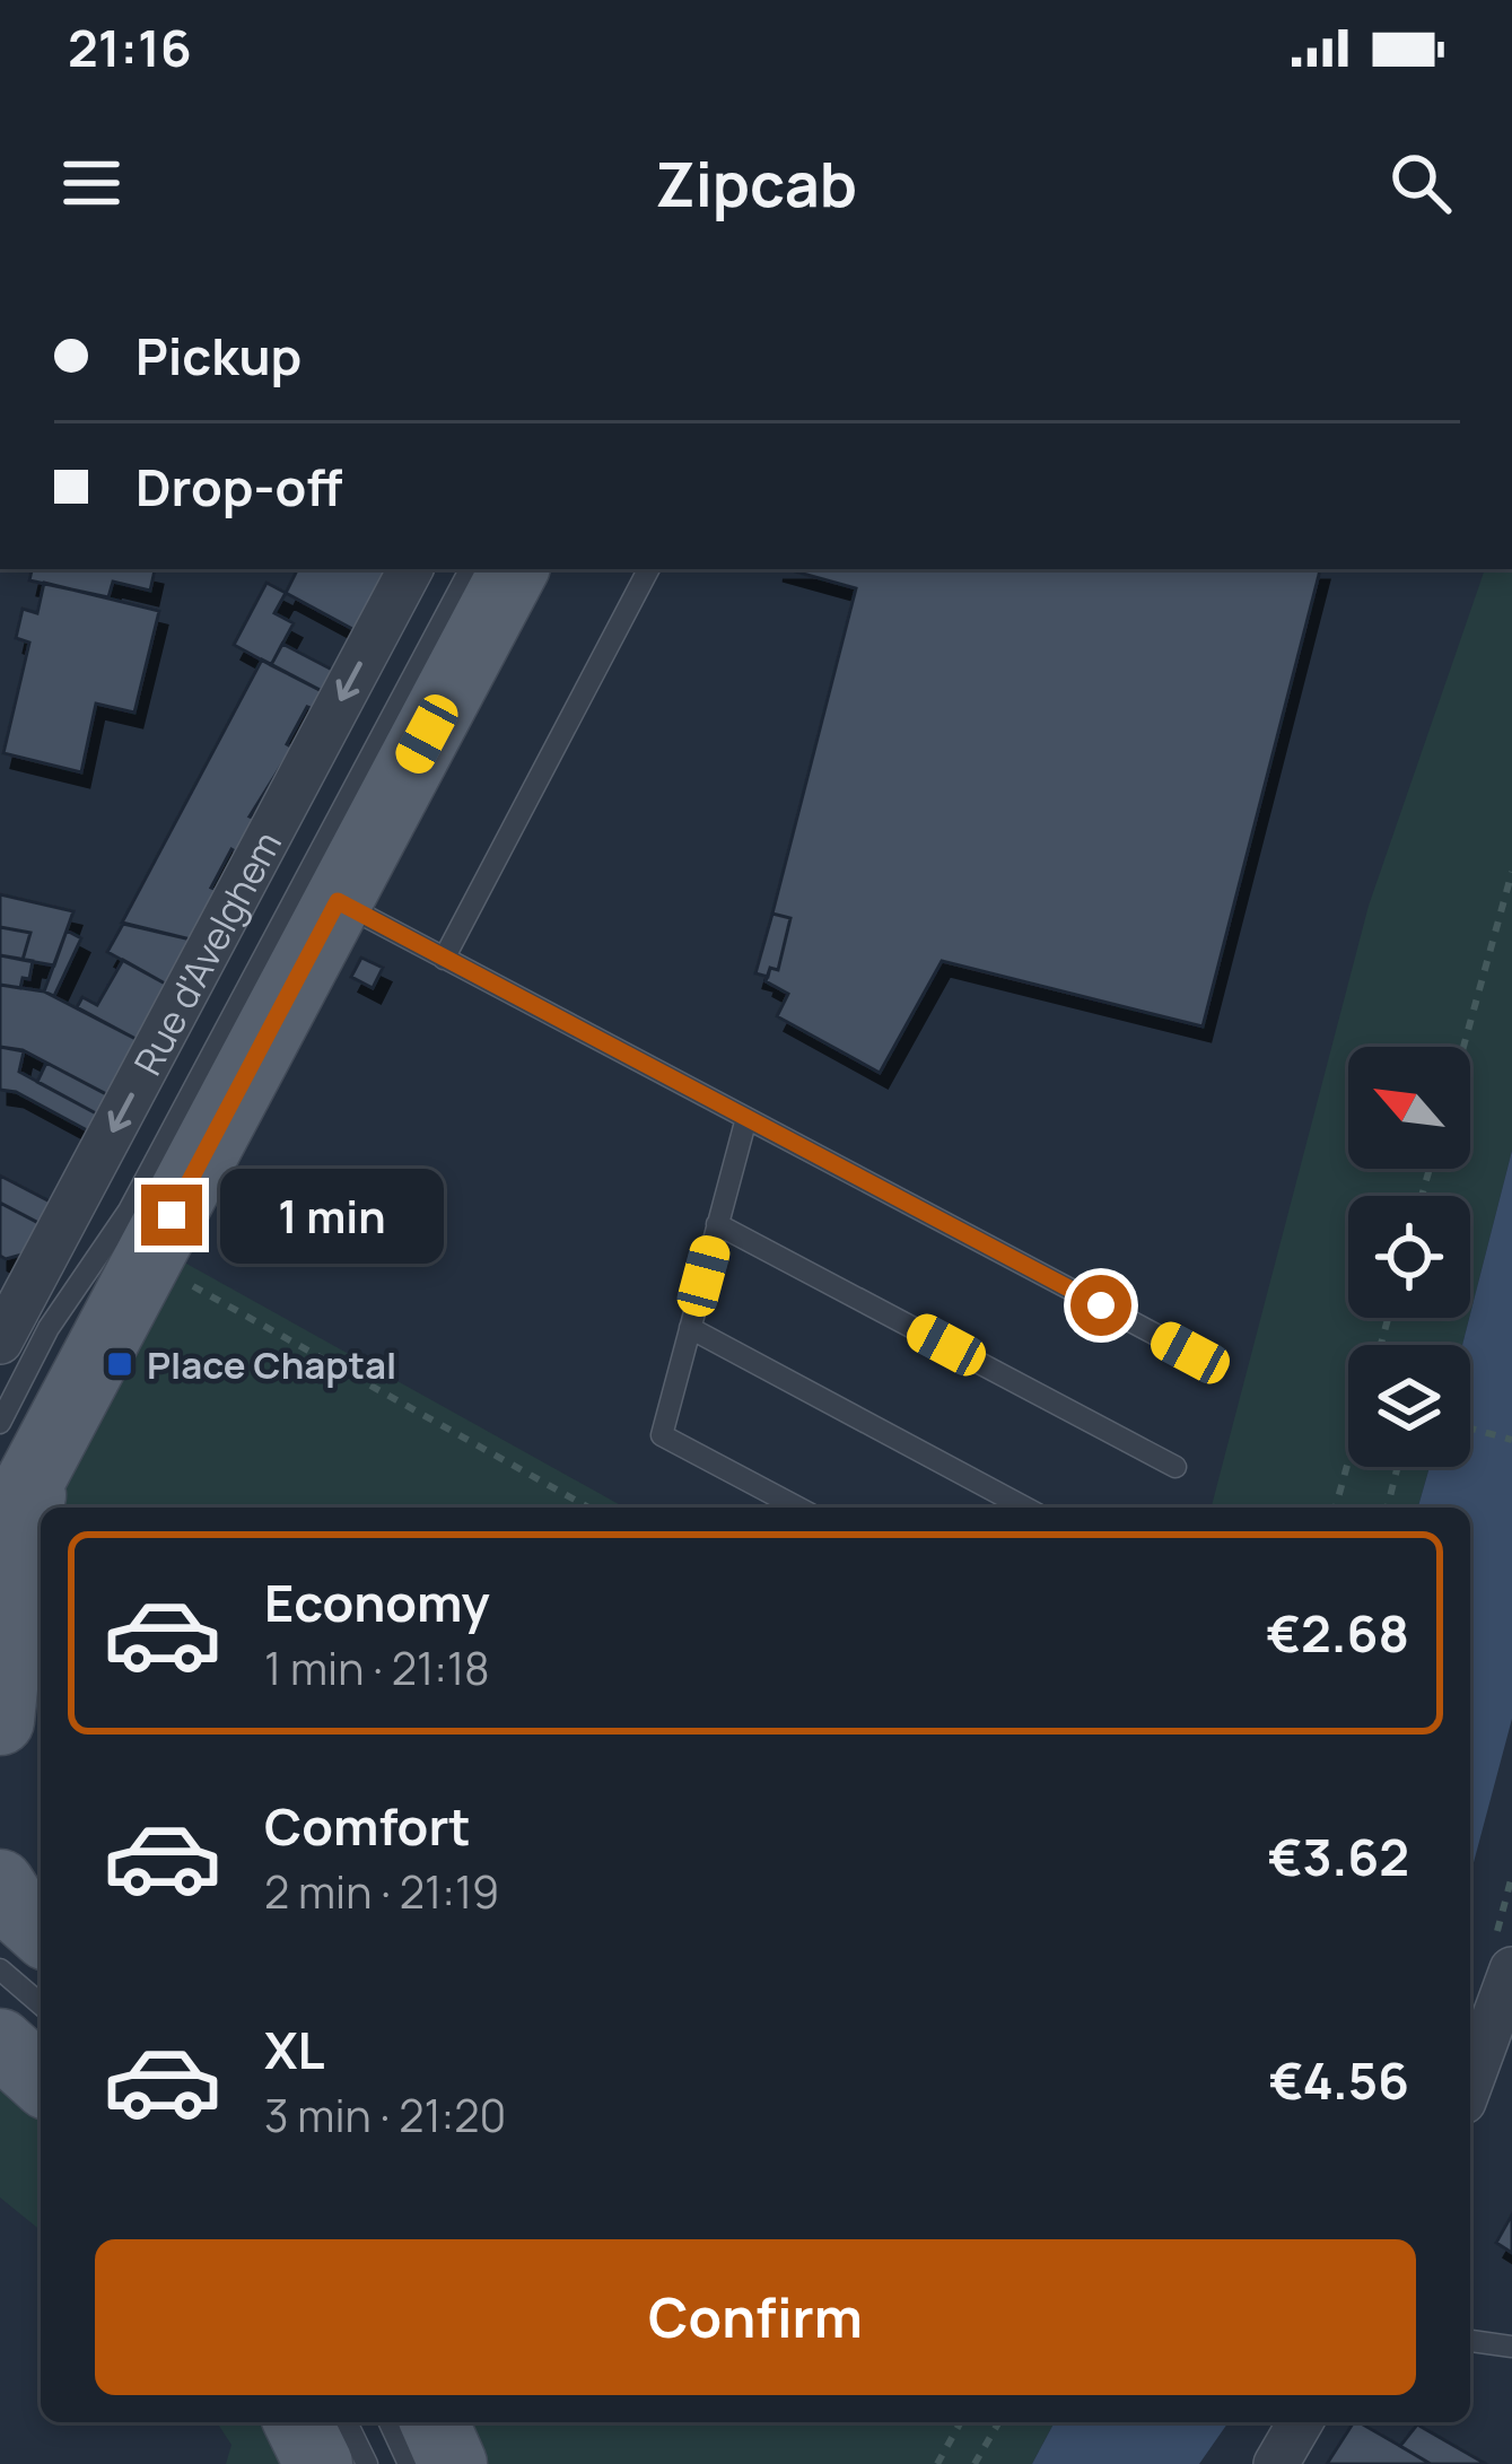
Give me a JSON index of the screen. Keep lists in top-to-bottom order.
{
  "streets": {
    "street": ["Rue d'Avelghem"]
  },
  "one_way": ["Rue d'Avelghem"],
  "places": {
    "transit": ["Place Chaptal"]
  },
  "north": "top left",
  "page": {
    "status": "21:16",
    "header": "Zipcab",
    "banner": ["Pickup", "Drop-off"],
    "bubble": "1 min",
    "list": [
      {
        "name": "Economy",
        "note": "1 min · 21:18",
        "value": "€2.68"
      },
      {
        "name": "Comfort",
        "note": "2 min · 21:19",
        "value": "€3.62"
      },
      {
        "name": "XL",
        "note": "3 min · 21:20",
        "value": "€4.56"
      }
    ],
    "buttons": "Confirm"
  }
}
